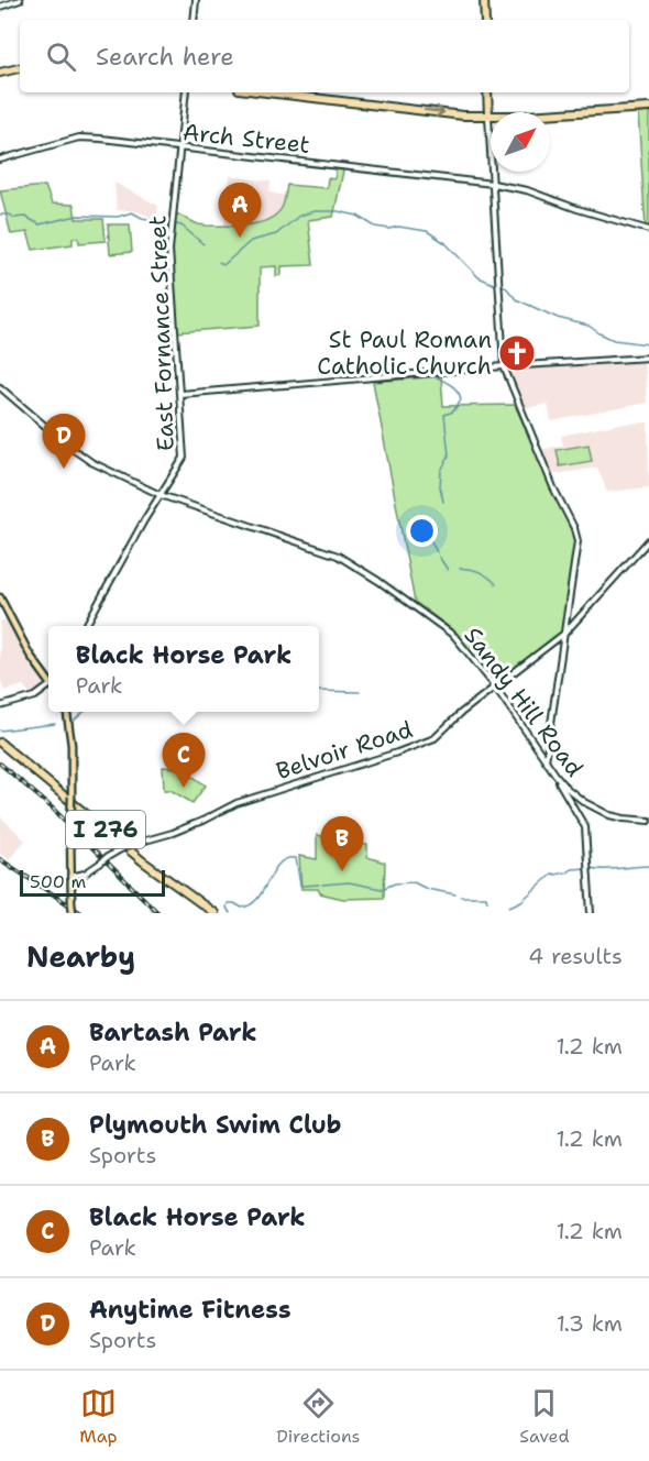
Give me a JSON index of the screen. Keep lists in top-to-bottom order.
{
  "streets": {
    "highway": ["I 276"],
    "street": [
      "Arch Street",
      "East Fornance Street",
      "Sandy Hill Road",
      "Belvoir Road"
    ]
  },
  "crossings": [
    ["Arch Street", "East Fornance Street"],
    ["East Fornance Street", "Sandy Hill Road"],
    ["Sandy Hill Road", "Belvoir Road"]
  ],
  "places": {
    "church": ["St Paul Roman Catholic Church"]
  },
  "scale_bar": "500 m",
  "north": "top right",
  "page": {
    "search": "Search here",
    "pins": [
      "A",
      "D",
      "C",
      "B"
    ],
    "popup": ["Black Horse Park", "Park"],
    "scale": "500 m",
    "heading": ["Nearby", "4 results"],
    "list": [
      {
        "mark": "A",
        "name": "Bartash Park",
        "note": "Park",
        "value": "1.2 km"
      },
      {
        "mark": "B",
        "name": "Plymouth Swim Club",
        "note": "Sports",
        "value": "1.2 km"
      },
      {
        "mark": "C",
        "name": "Black Horse Park",
        "note": "Park",
        "value": "1.2 km"
      },
      {
        "mark": "D",
        "name": "Anytime Fitness",
        "note": "Sports",
        "value": "1.3 km"
      }
    ],
    "nav": ["Map", "Directions", "Saved"]
  }
}
